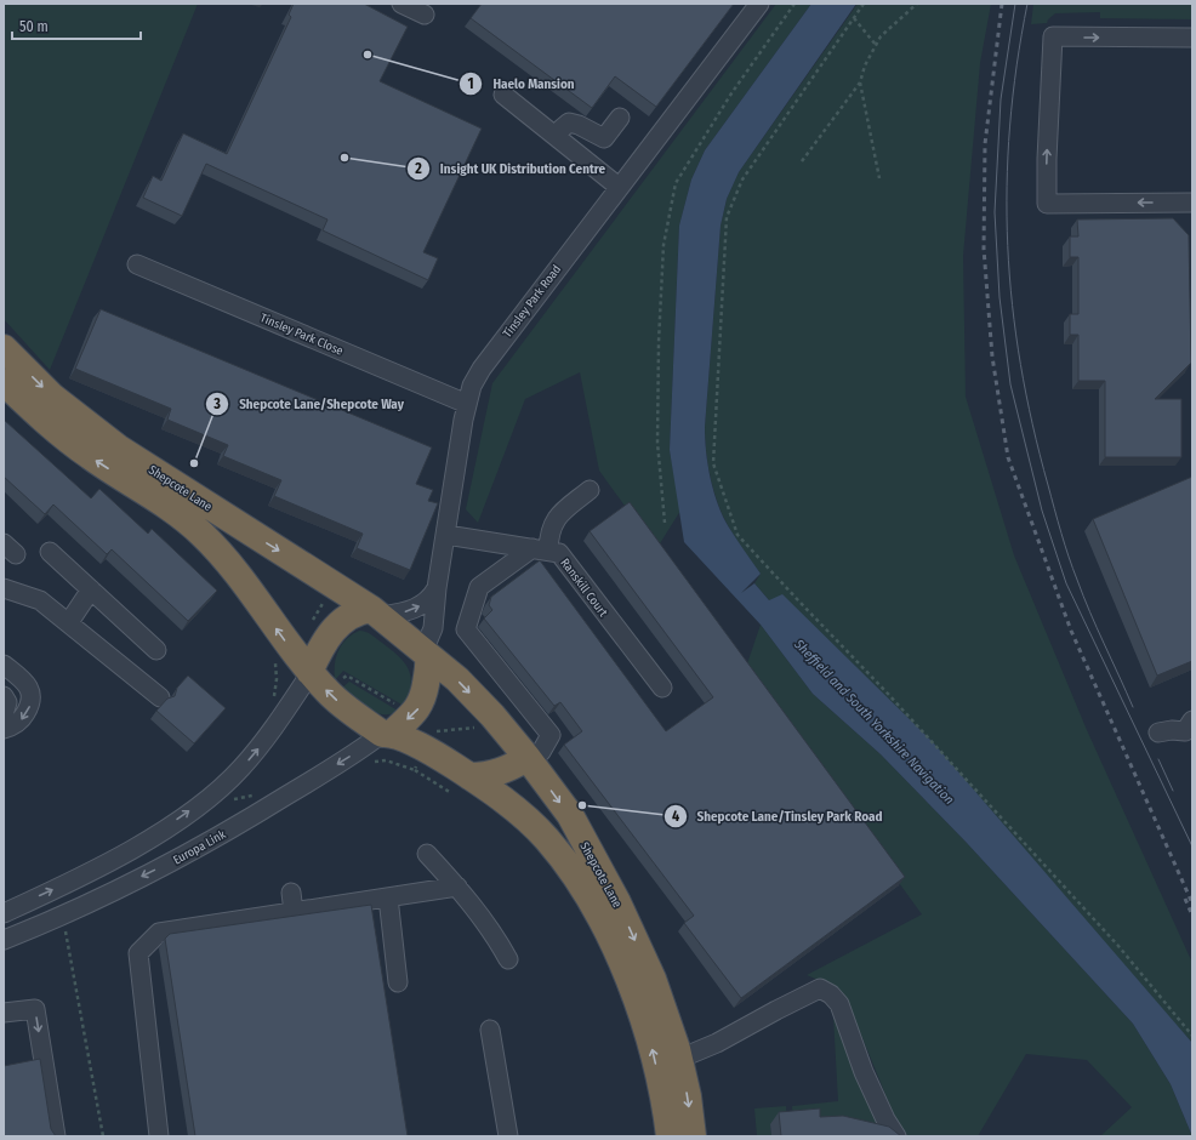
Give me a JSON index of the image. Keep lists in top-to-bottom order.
{
  "streets": {
    "highway": ["Shepcote Lane"],
    "street": [
      "Tinsley Park Road",
      "Tinsley Park Close",
      "Ranskill Court",
      "Europa Link"
    ]
  },
  "crossings": [
    ["Tinsley Park Road", "Tinsley Park Close"],
    ["Tinsley Park Road", "Shepcote Lane"],
    ["Tinsley Park Road", "Ranskill Court"],
    ["Tinsley Park Road", "Europa Link"],
    ["Shepcote Lane", "Europa Link"]
  ],
  "water": ["Sheffield and South Yorkshire Navigation"],
  "places": [
    "Haelo Mansion",
    "Insight UK Distribution Centre",
    "Shepcote Lane/Shepcote Way",
    "Shepcote Lane/Tinsley Park Road"
  ],
  "scale_bar": "50 m"
}
